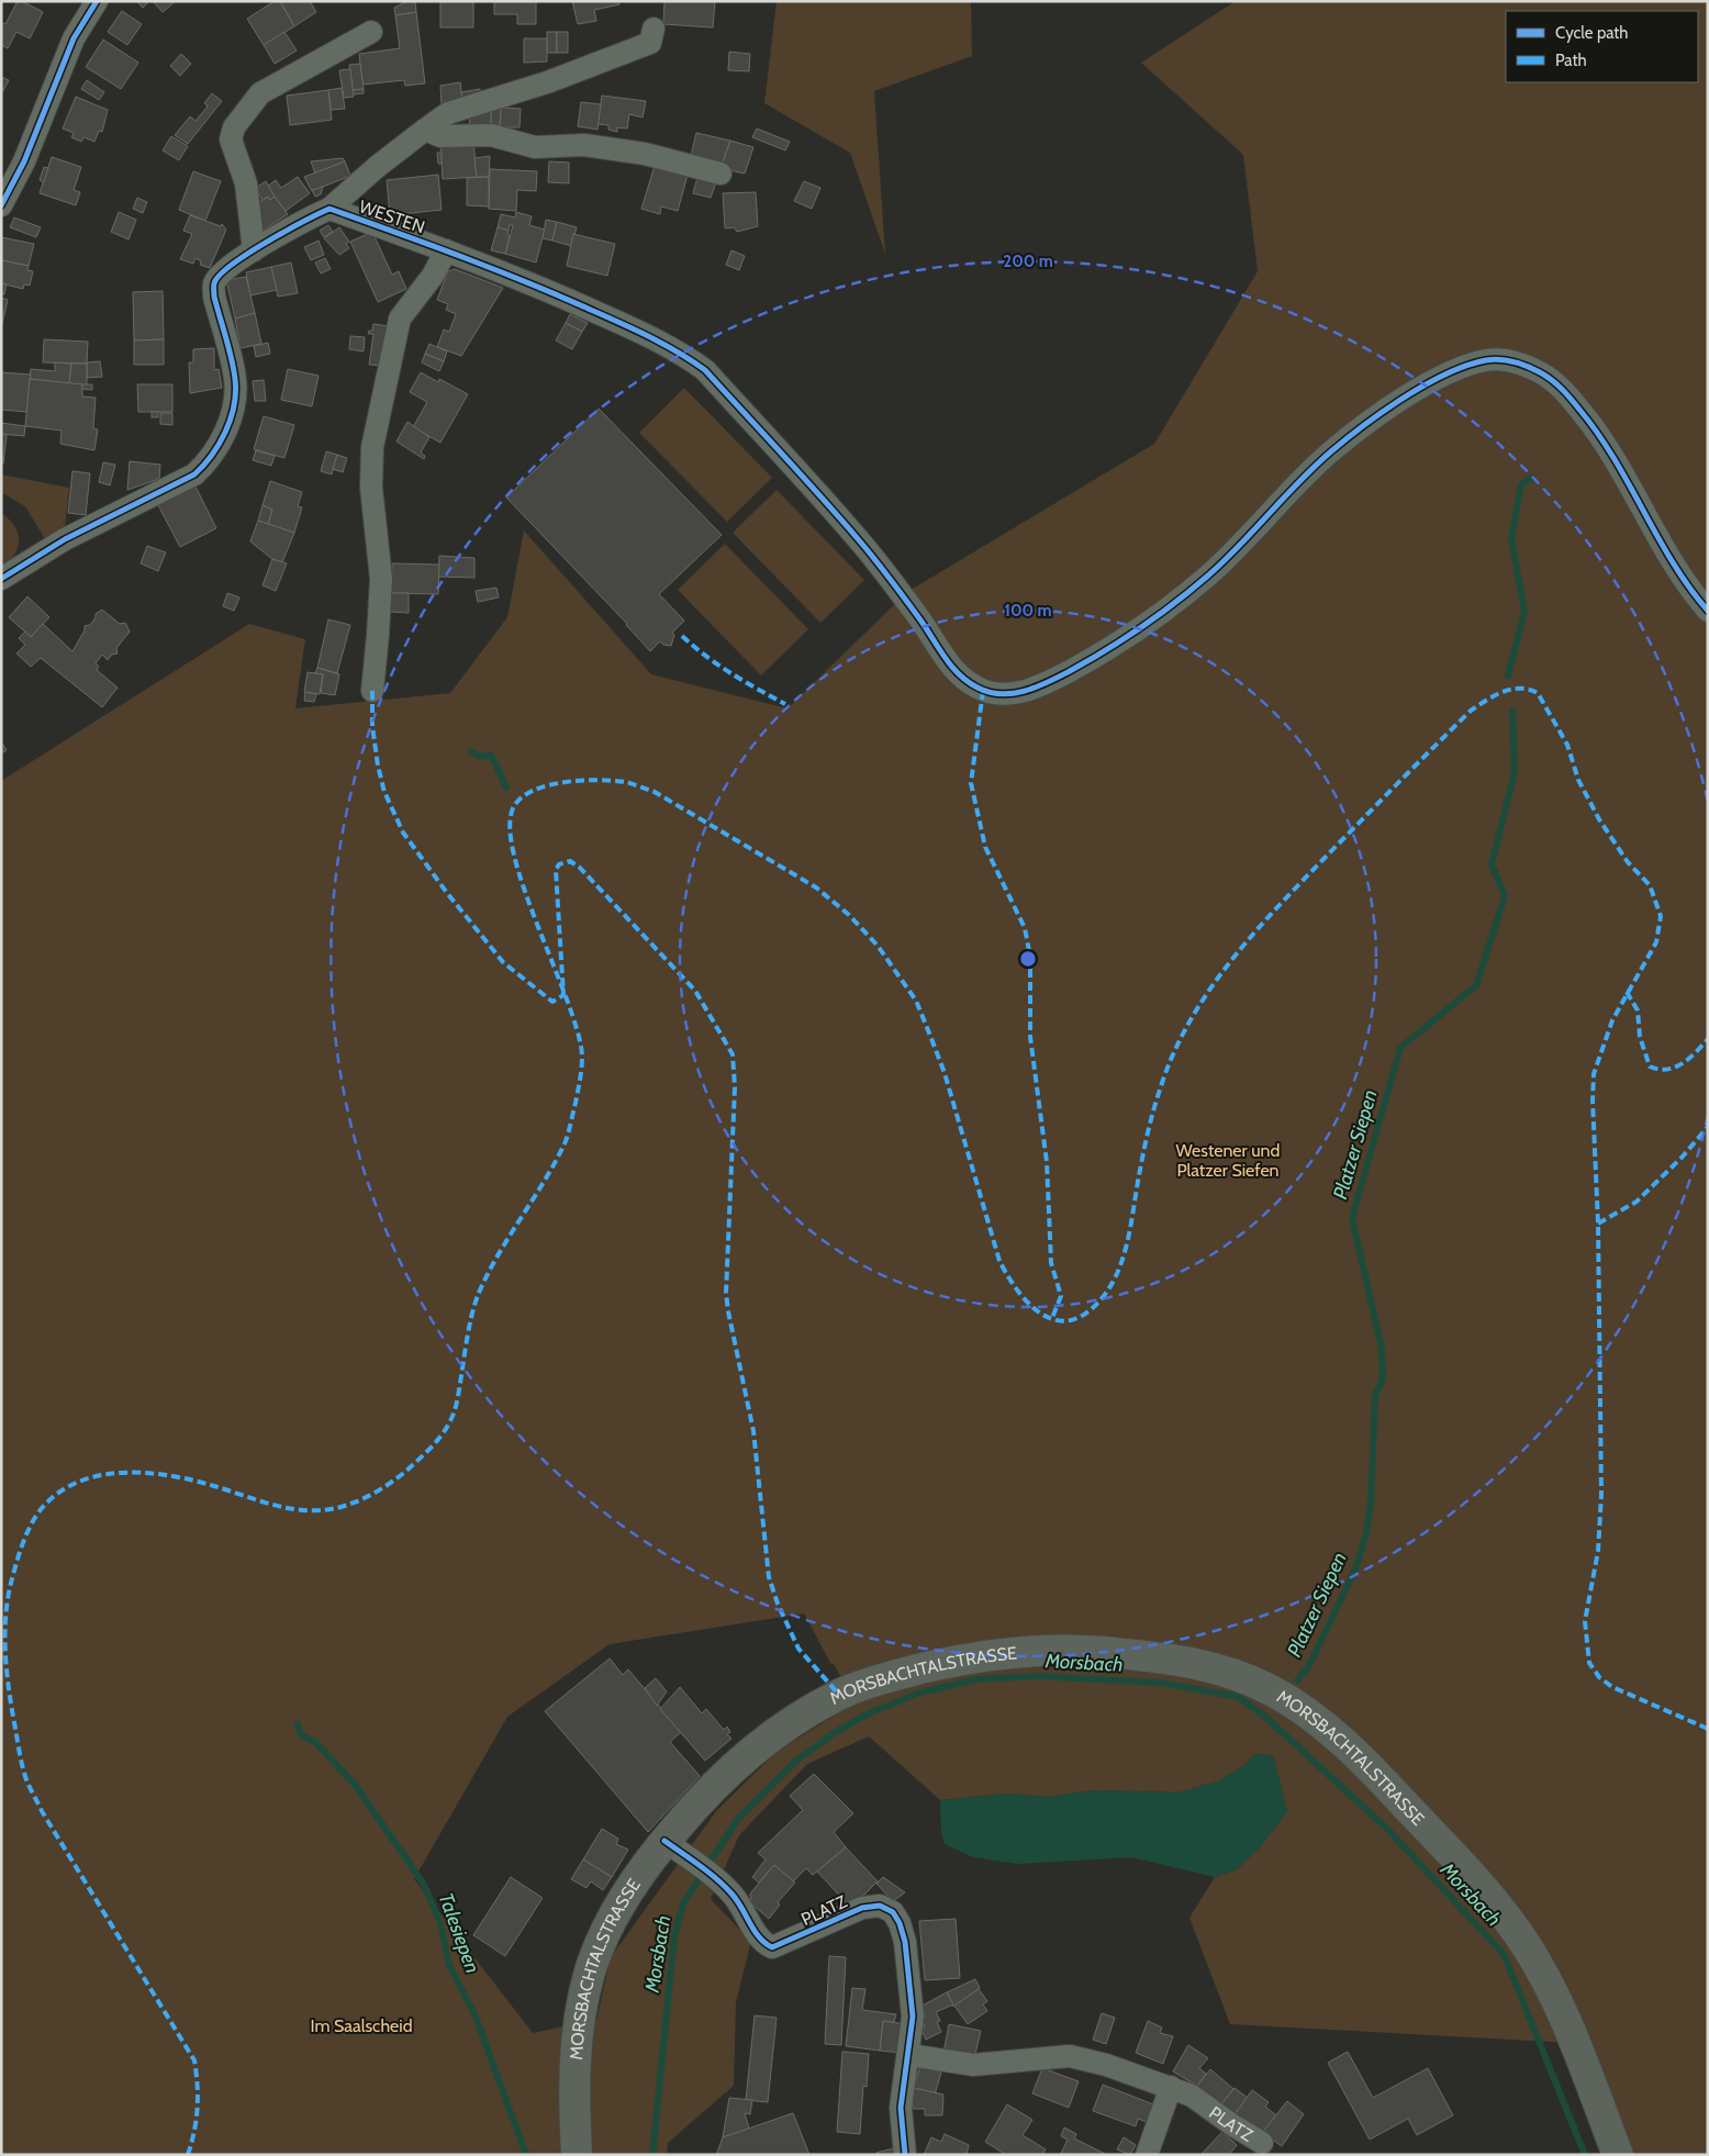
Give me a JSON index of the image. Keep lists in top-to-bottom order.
{
  "streets": {
    "main road": ["MORSBACHTALSTRASSE"],
    "street": ["WESTEN", "PLATZ"]
  },
  "crossings": [
    ["MORSBACHTALSTRASSE", "PLATZ"]
  ],
  "water": ["Platzer Siepen", "Morsbach", "Talesiepen"],
  "parks": ["Westener und Platzer Siefen", "Im Saalscheid"],
  "legend": ["Cycle path", "Path"],
  "rings": ["200 m", "100 m"]
}
